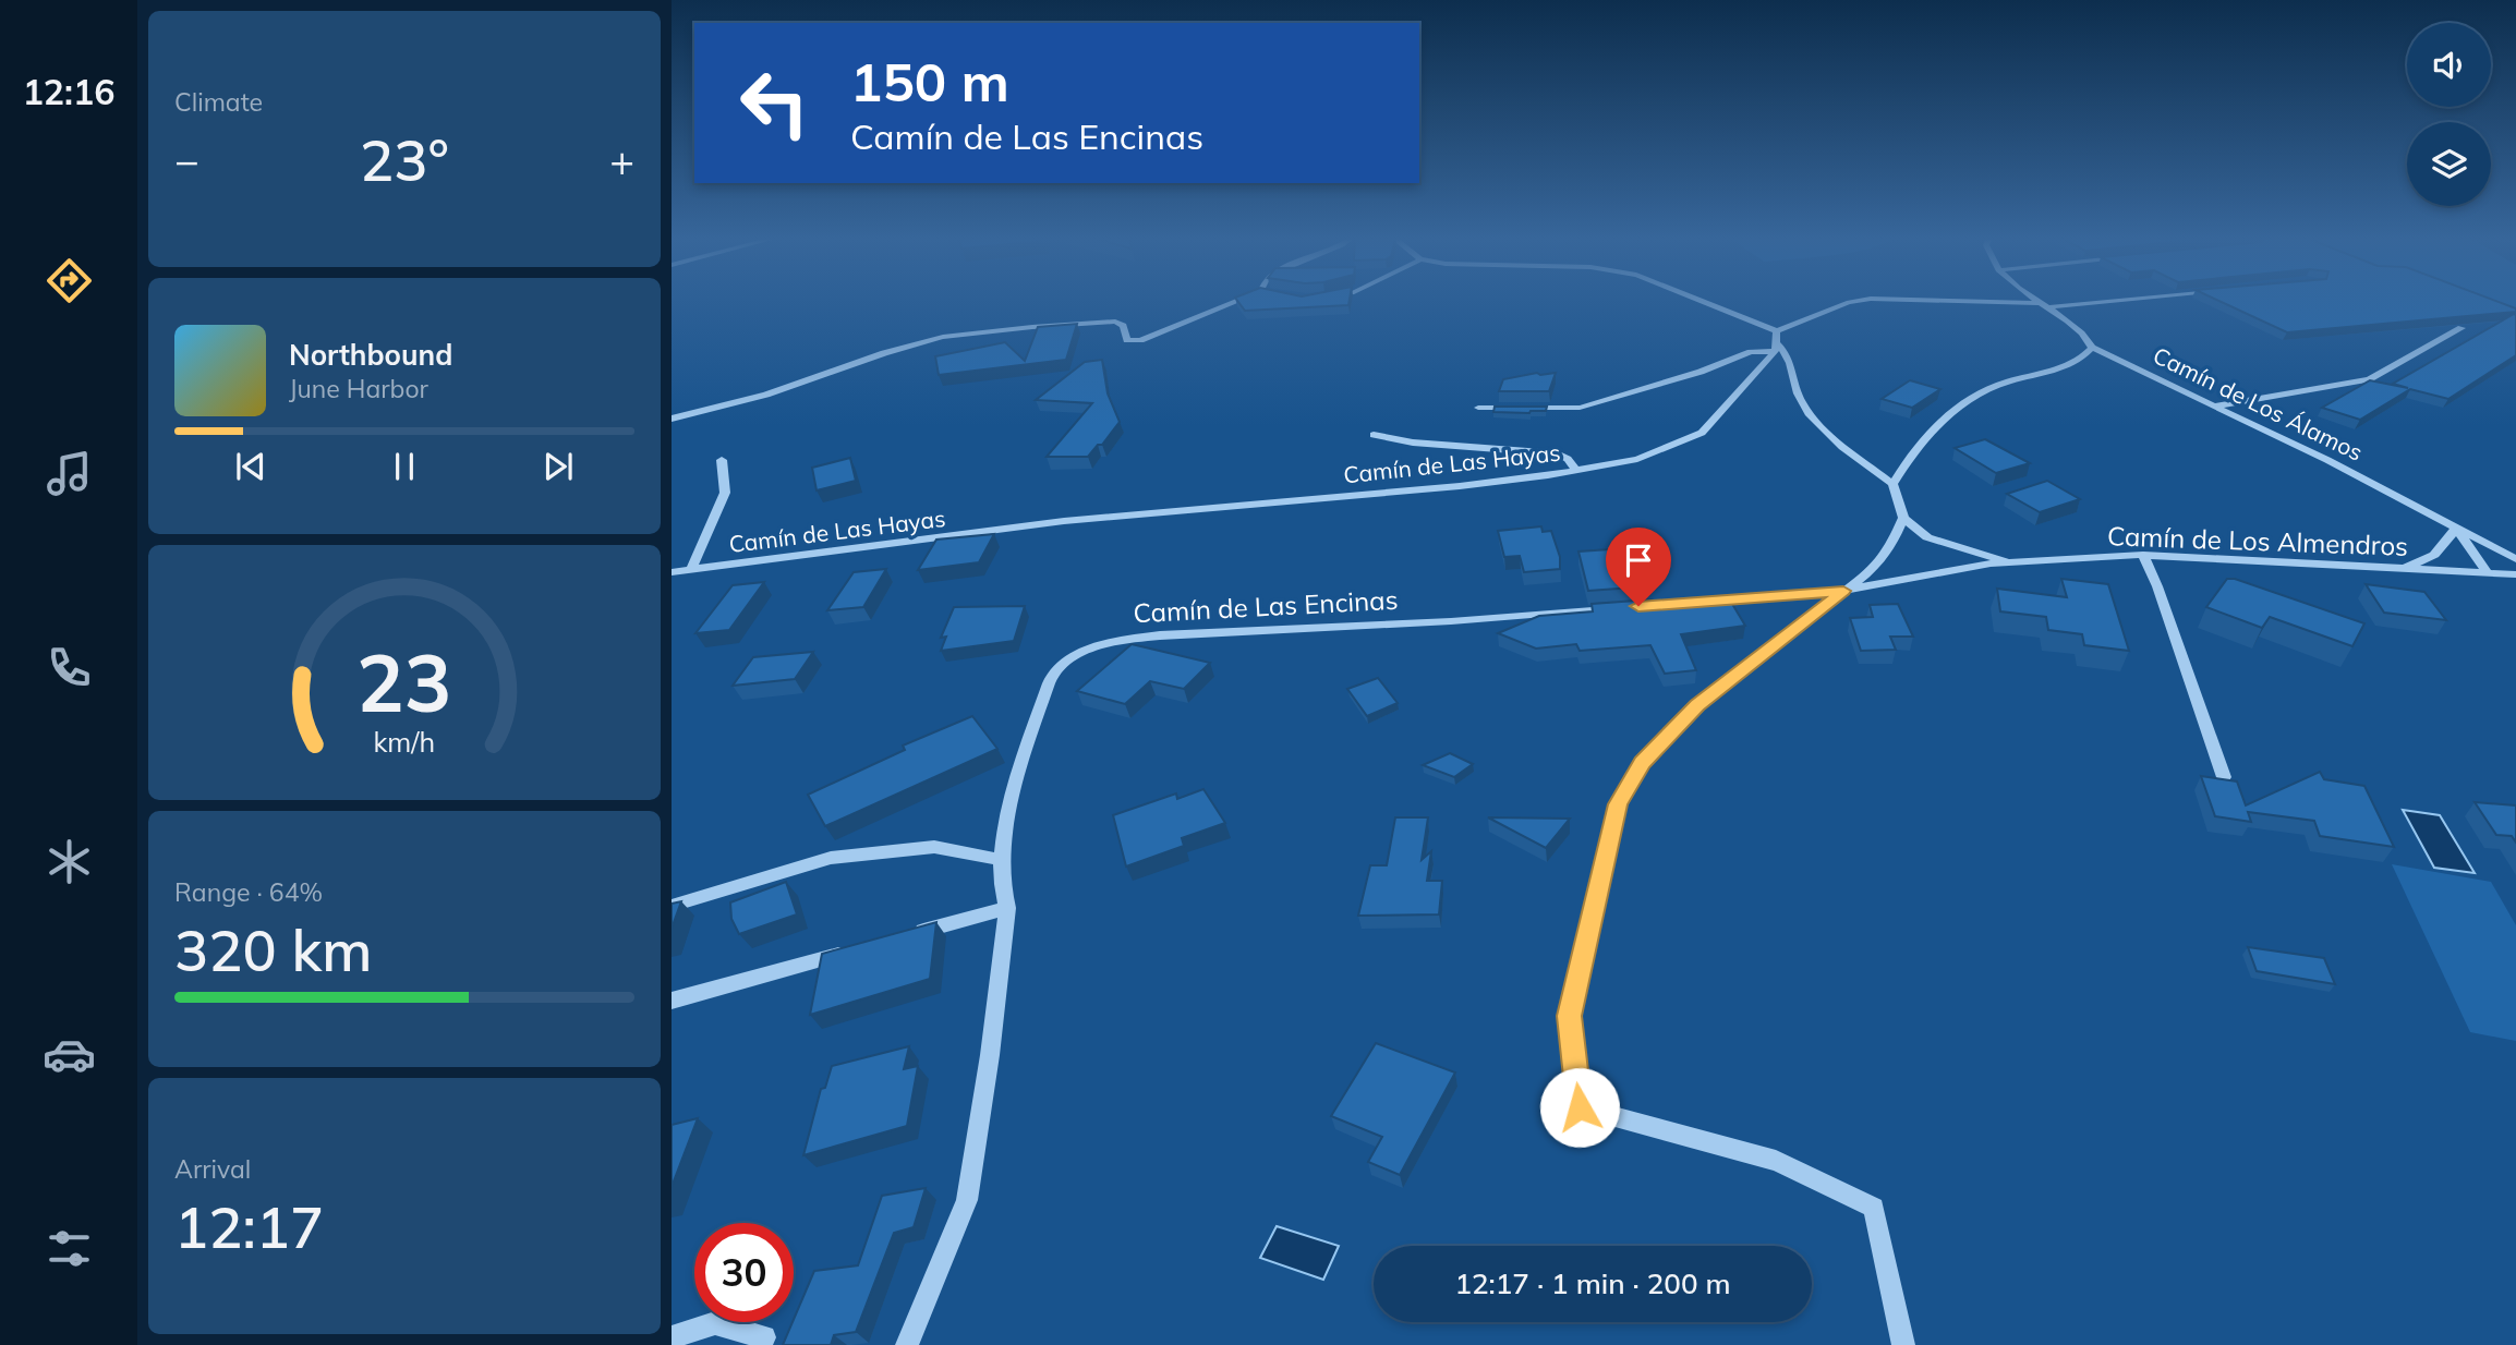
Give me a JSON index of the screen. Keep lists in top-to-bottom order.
{
  "streets": {
    "street": [
      "Camín de Los Álamos",
      "Camín de Las Hayas",
      "Camín de Los Almendros",
      "Camín de Las Encinas"
    ]
  },
  "crossings": [
    ["Camín de Los Álamos", "Camín de Los Almendros"],
    ["Camín de Los Almendros", "Camín de Las Encinas"]
  ],
  "page": {
    "tabs": "12:16",
    "tile": [
      "Climate",
      ["Range · 64%", "320 km"],
      ["Arrival", "12:17"]
    ],
    "turn": ["150 m", "Camín de Las Encinas"],
    "heat": ["−", "23°", "+"],
    "song": ["Northbound", "June Harbor"],
    "limit": "30",
    "trip": "12:17 · 1 min · 200 m",
    "gauge": ["23", "km/h"]
  }
}
